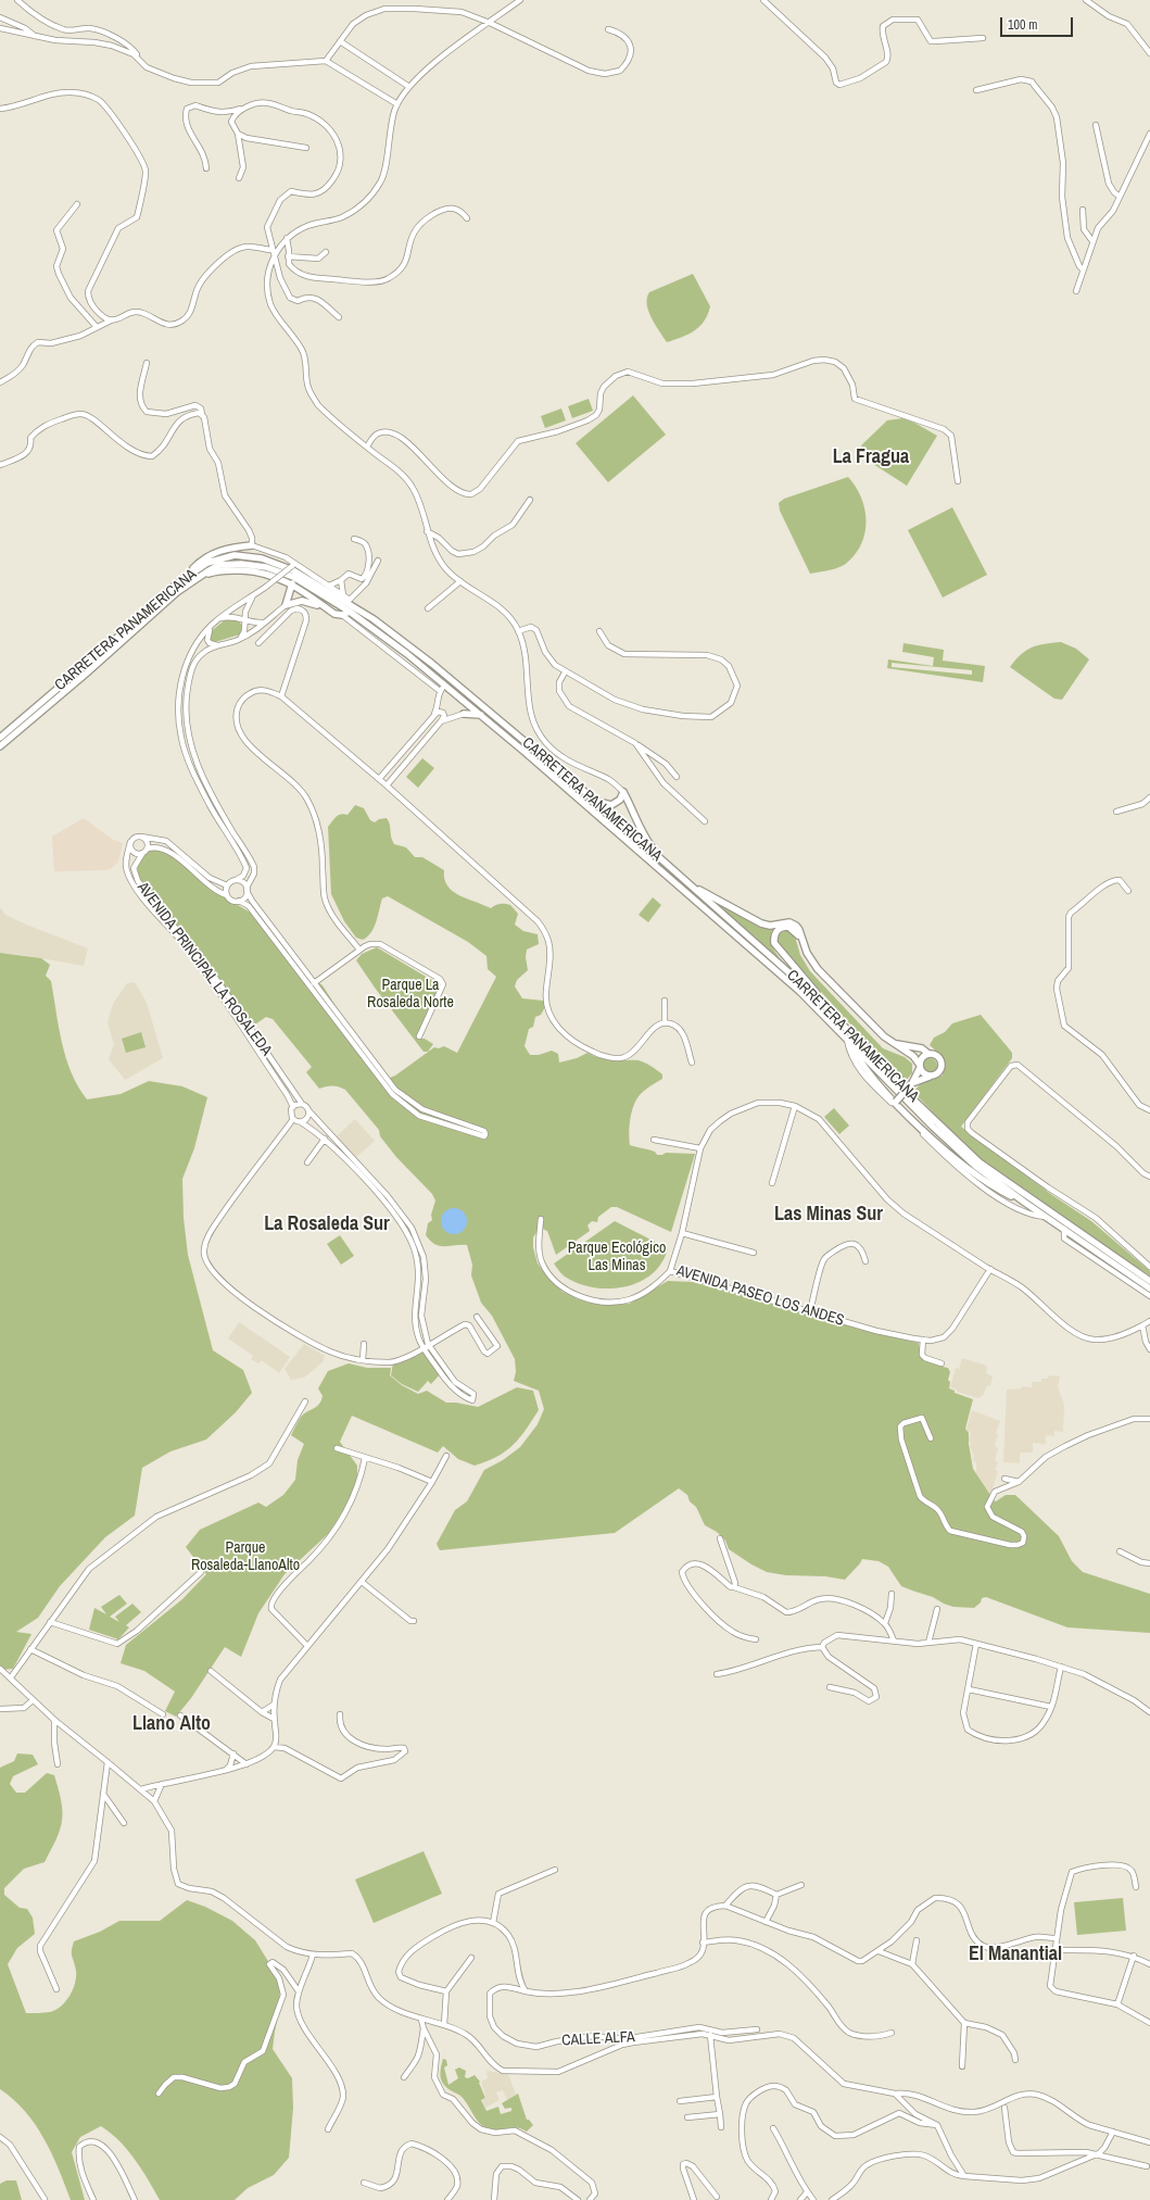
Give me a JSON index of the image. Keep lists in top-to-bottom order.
{
  "streets": {
    "main road": ["CARRETERA PANAMERICANA"],
    "street": ["AVENIDA PRINCIPAL LA ROSALEDA", "AVENIDA PASEO LOS ANDES", "CALLE ALFA"]
  },
  "districts": [
    "La Fragua",
    "Las Minas Sur",
    "La Rosaleda Sur",
    "Llano Alto",
    "El Manantial"
  ],
  "parks": ["Parque La Rosaleda Norte", "Parque Ecológico Las Minas", "Parque Rosaleda-LlanoAlto"],
  "scale_bar": "100 m"
}
